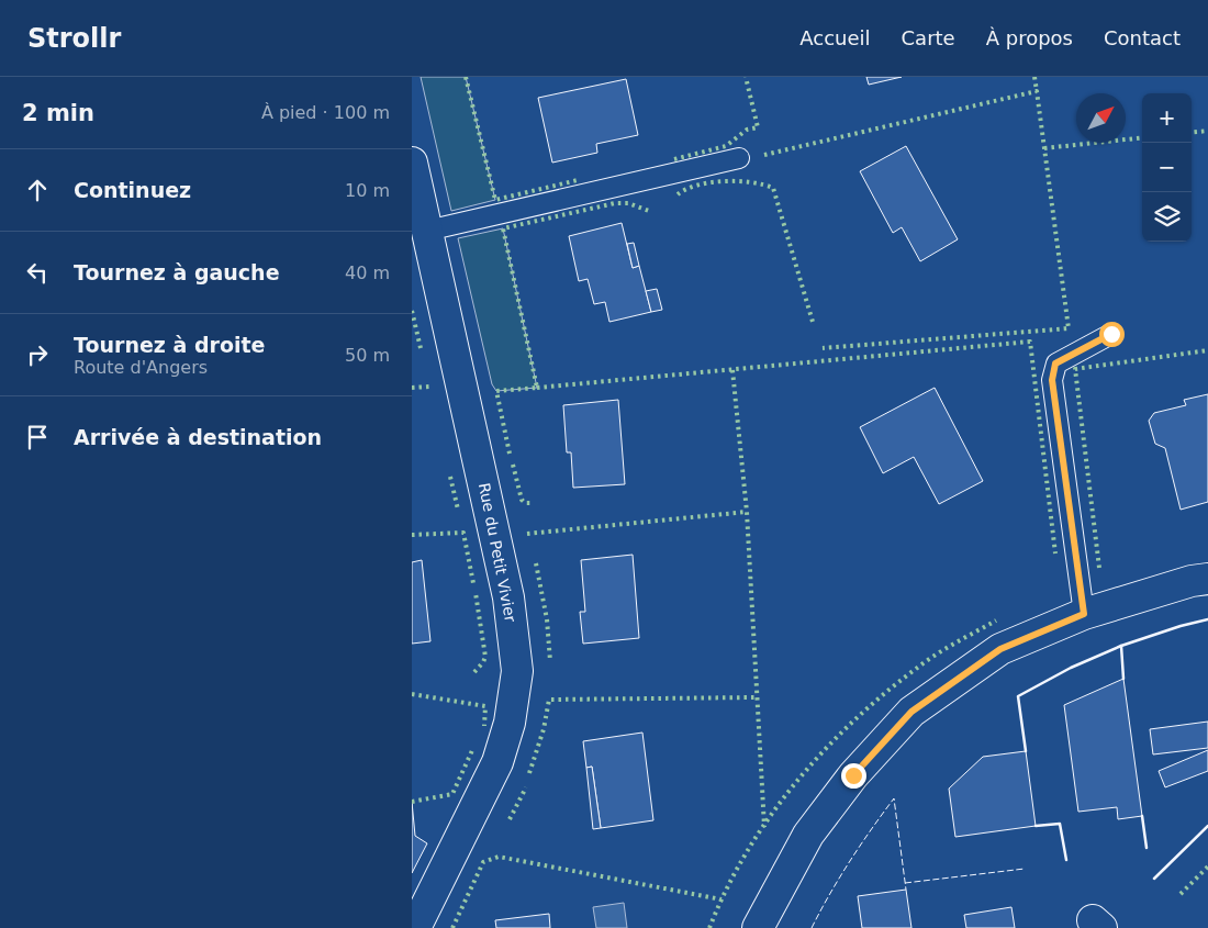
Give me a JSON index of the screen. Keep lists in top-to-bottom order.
{
  "streets": {
    "street": ["Rue du Petit Vivier"]
  },
  "north": "top right",
  "page": {
    "header": "Strollr",
    "nav": [
      "Accueil",
      "Carte",
      "À propos",
      "Contact"
    ],
    "heading": ["2 min", "À pied · 100 m"],
    "map_buttons": ["+", "−"],
    "list": [
      ["Continuez", "10 m"],
      ["Tournez à gauche", "40 m"],
      ["Tournez à droite", "Route d'Angers", "50 m"],
      "Arrivée à destination"
    ]
  }
}
